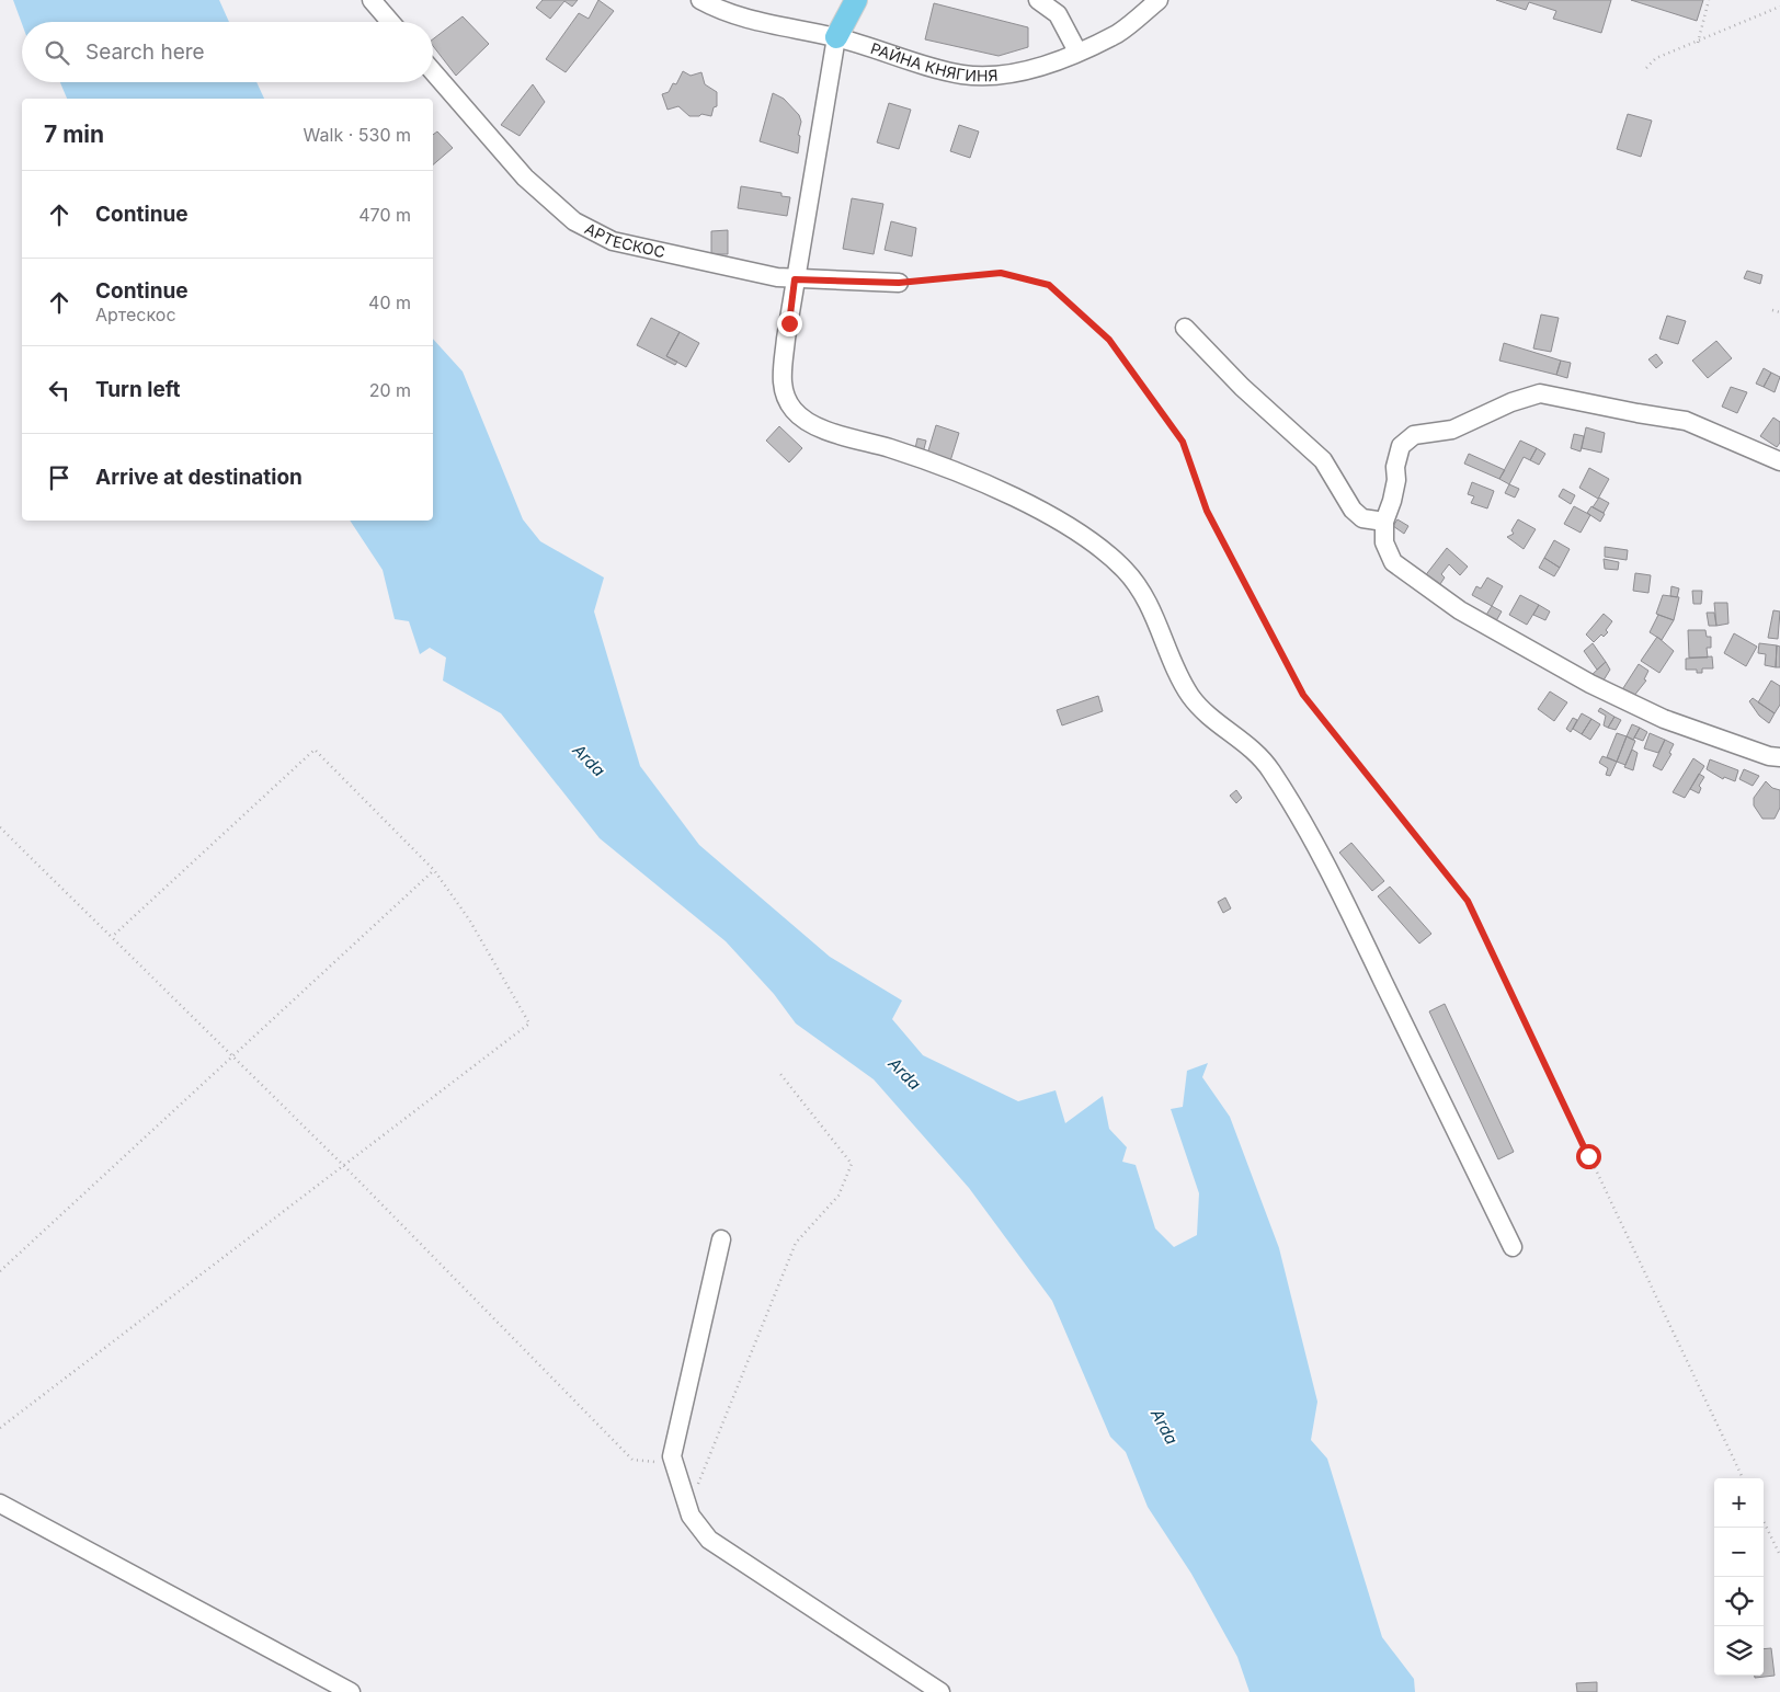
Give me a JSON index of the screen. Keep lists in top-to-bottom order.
{
  "streets": {
    "street": ["РАЙНА КНЯГИНЯ", "АРТЕСКОС"]
  },
  "water": ["Arda"],
  "page": {
    "search": "Search here",
    "heading": ["7 min", "Walk · 530 m"],
    "list": [
      ["Continue", "470 m"],
      ["Continue", "Артескос", "40 m"],
      ["Turn left", "20 m"],
      "Arrive at destination"
    ],
    "map_buttons": ["+", "−"]
  }
}
